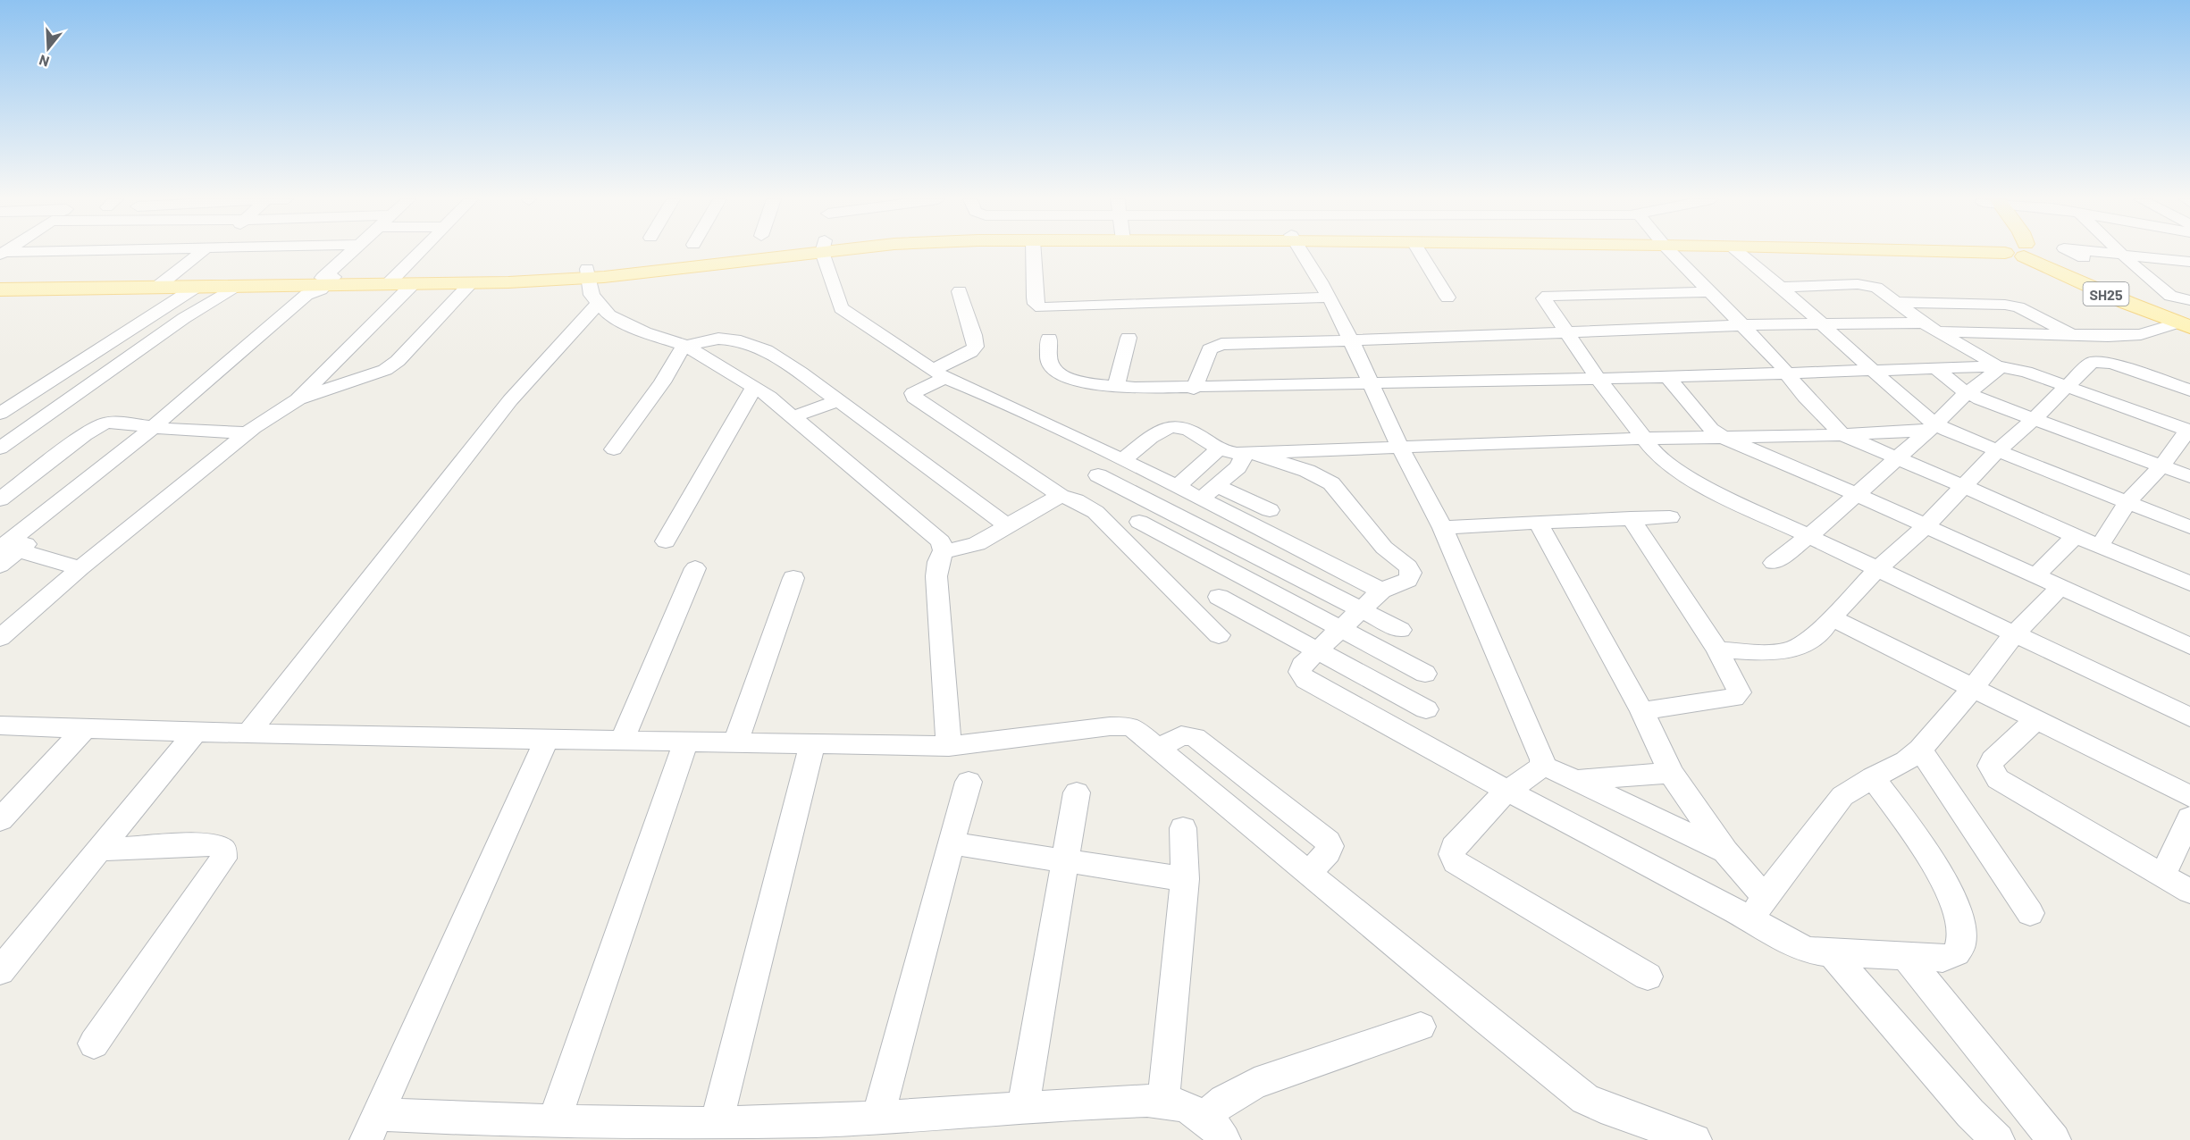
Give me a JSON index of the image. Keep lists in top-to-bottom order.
{
  "streets": {
    "main road": ["SH25"]
  },
  "north": "bottom"
}
